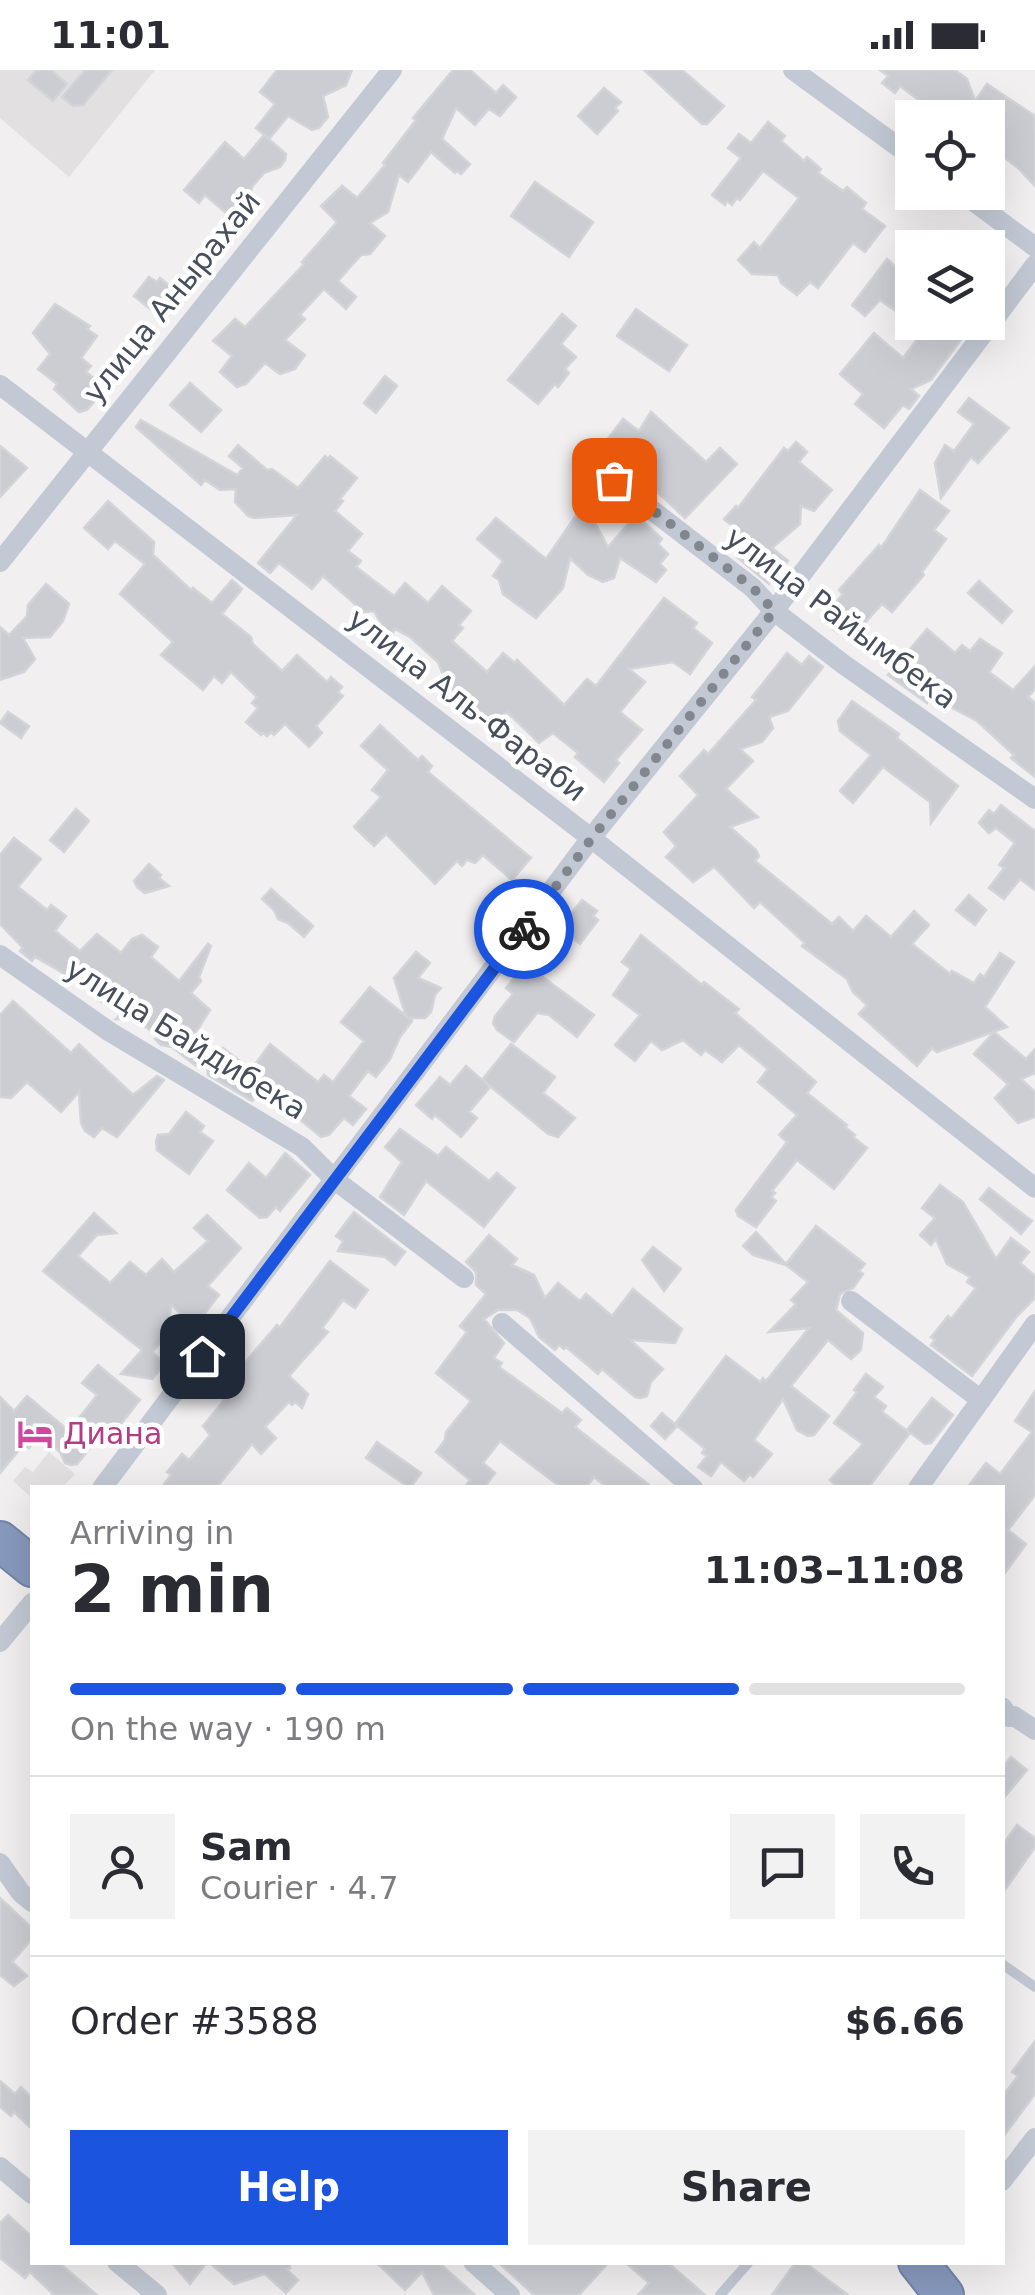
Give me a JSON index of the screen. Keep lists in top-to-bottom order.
{
  "streets": {
    "street": [
      "улица Анырахай",
      "улица Райымбека",
      "улица Аль-Фараби",
      "улица Байдибека"
    ]
  },
  "crossings": [
    ["улица Анырахай", "улица Аль-Фараби"]
  ],
  "places": {
    "hotel": ["Диана"]
  },
  "page": {
    "status": "11:01",
    "heading": ["2 min", "Arriving in", "11:03–11:08"],
    "panel": [
      "Sam",
      "Courier · 4.7",
      "Order #3588",
      "$6.66"
    ],
    "bar": "On the way · 190 m",
    "buttons": ["Help", "Share"]
  }
}
